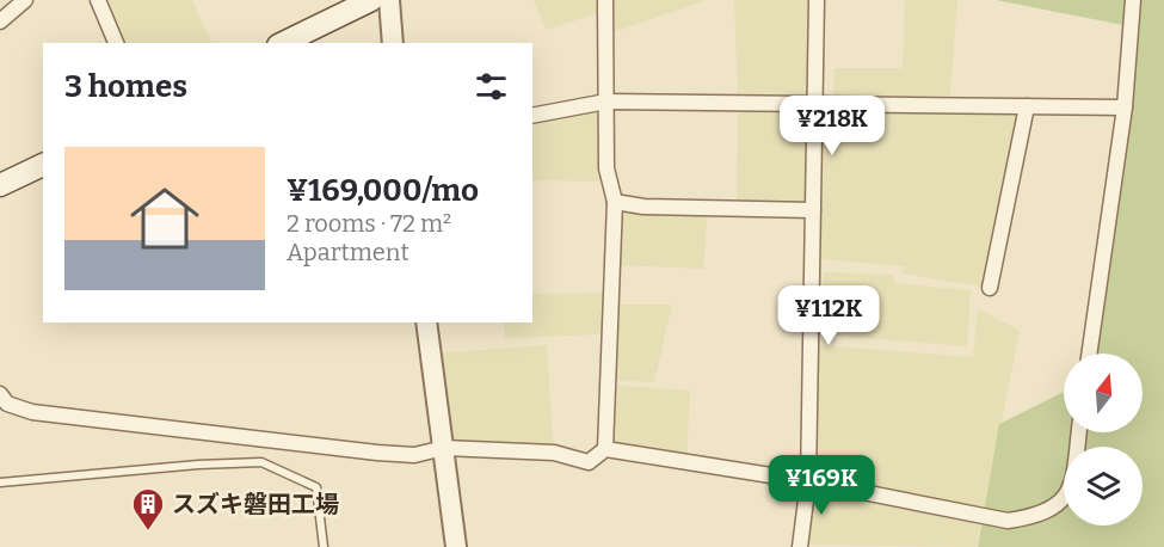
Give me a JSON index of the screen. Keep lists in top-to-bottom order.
{
  "places": {
    "building": ["スズキ磐田工場"]
  },
  "north": "top",
  "page": {
    "heading": "3 homes",
    "price": ["¥218K", "¥112K", "¥169K"],
    "list": [
      {
        "name": "¥169,000/mo",
        "note": "2 rooms · 72 m² · Apartment"
      }
    ]
  }
}
